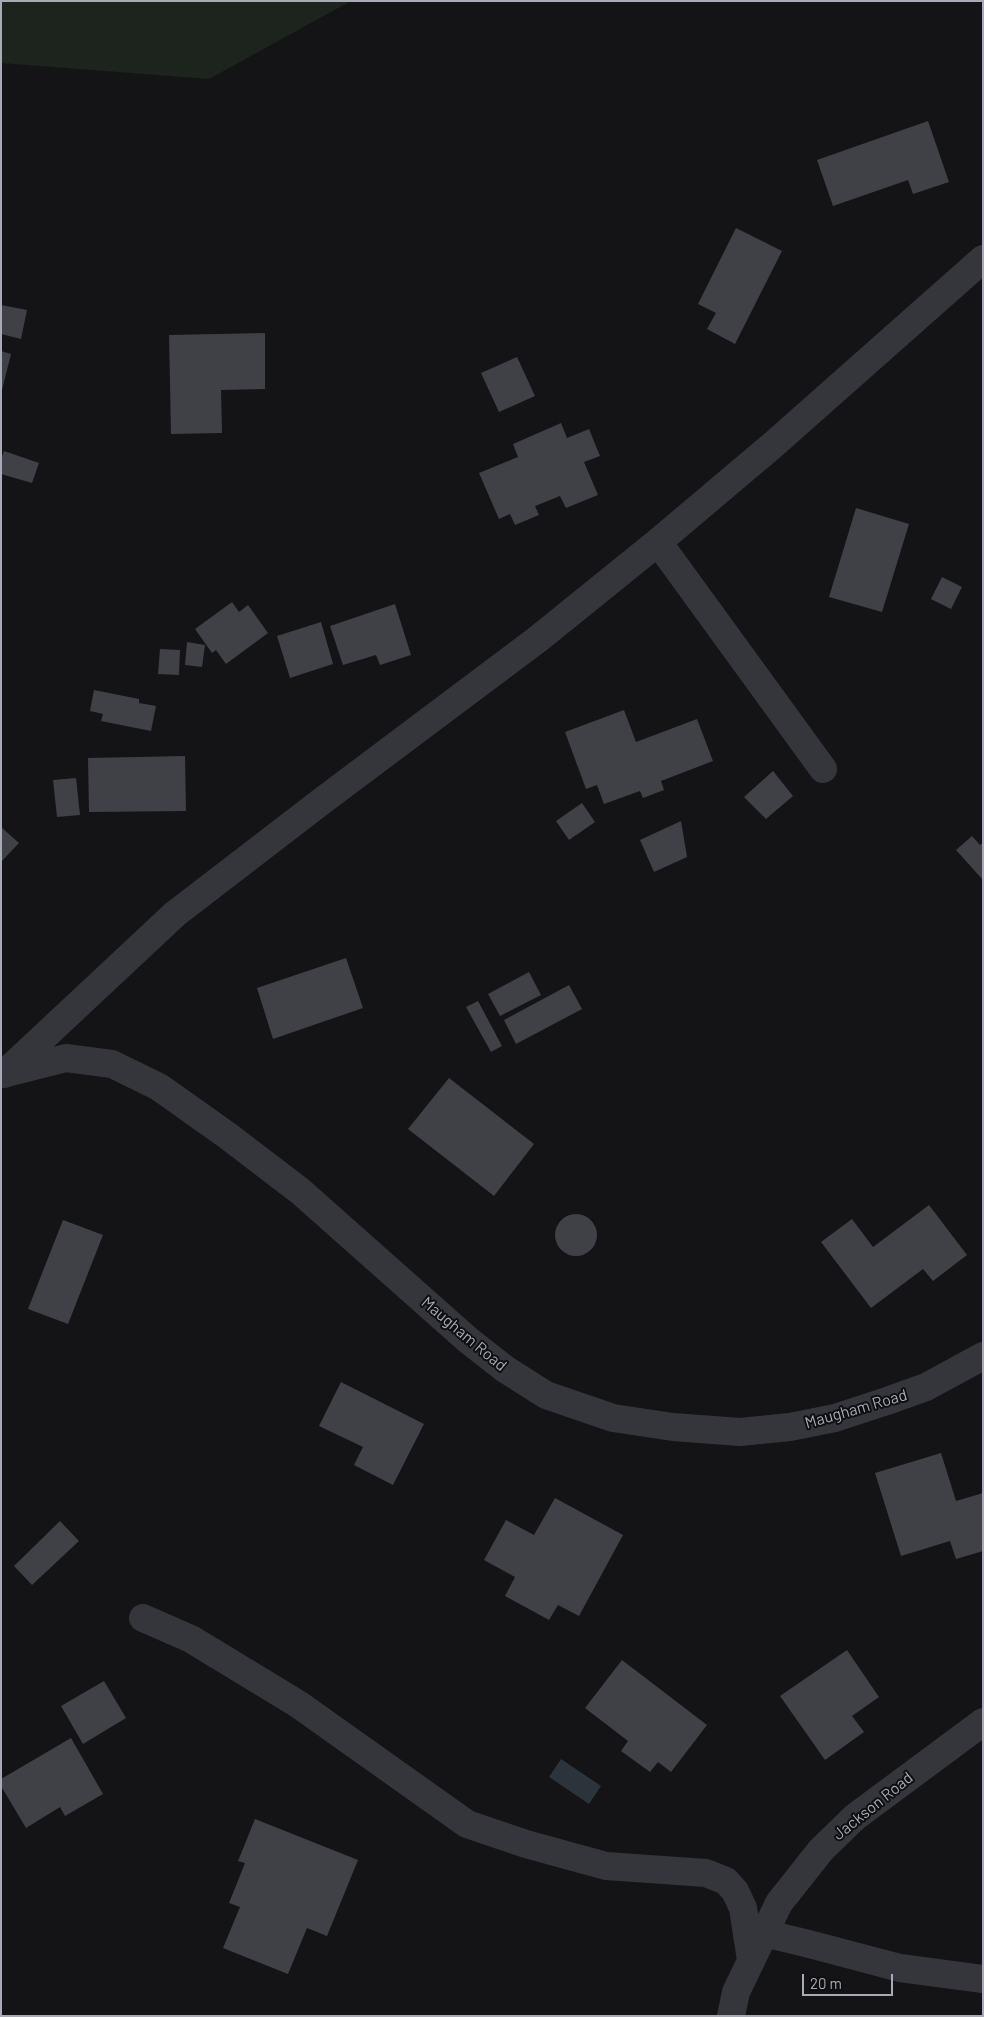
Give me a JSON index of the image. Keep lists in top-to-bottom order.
{
  "streets": {
    "street": ["Maugham Road", "Jackson Road"]
  },
  "scale_bar": "20 m"
}
